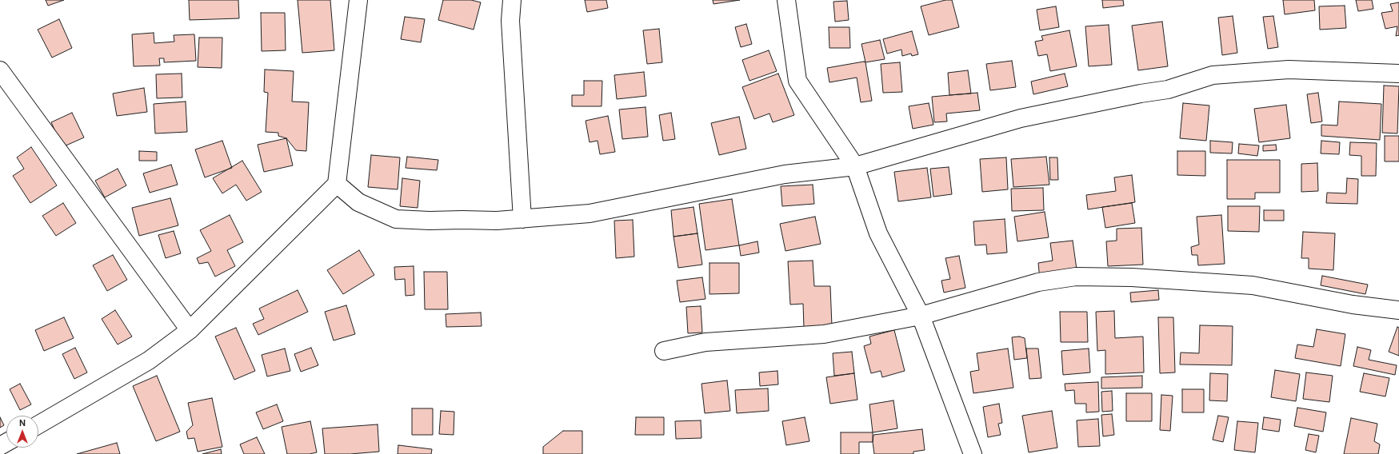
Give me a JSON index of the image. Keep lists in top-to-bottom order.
{
  "north": "top"
}
